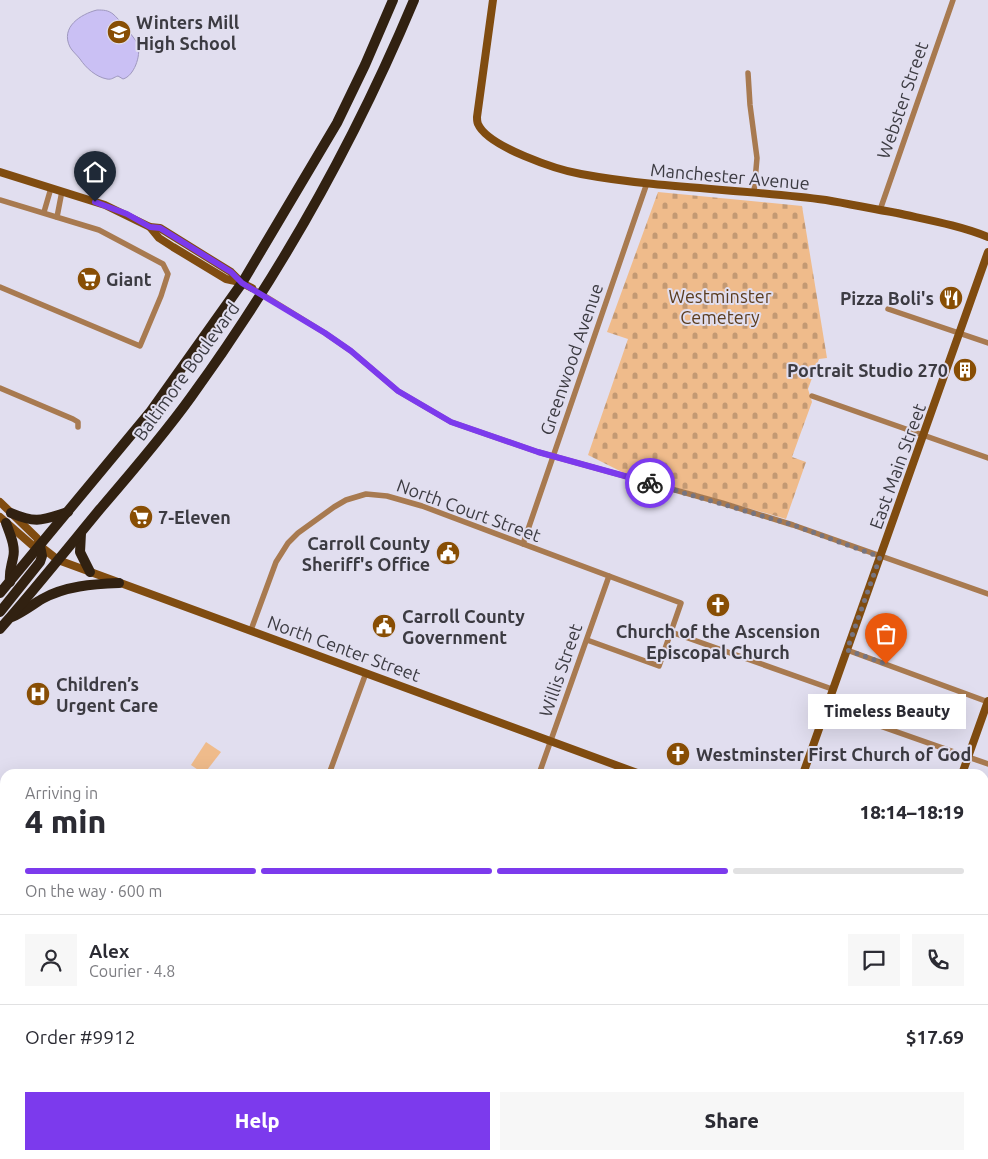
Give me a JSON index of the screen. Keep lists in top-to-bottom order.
{
  "streets": {
    "highway": ["Baltimore Boulevard"],
    "street": [
      "Webster Street",
      "Manchester Avenue",
      "Greenwood Avenue",
      "East Main Street",
      "North Court Street",
      "North Center Street",
      "Willis Street"
    ]
  },
  "crossings": [
    ["Webster Street", "Manchester Avenue"],
    ["Manchester Avenue", "Greenwood Avenue"],
    ["Greenwood Avenue", "North Court Street"],
    ["Baltimore Boulevard", "North Center Street"],
    ["North Court Street", "North Center Street"],
    ["North Court Street", "Willis Street"],
    ["North Center Street", "Willis Street"]
  ],
  "parks": ["Westminster Cemetery"],
  "places": {
    "school or university": ["Winters Mill High School"],
    "supermarket": ["Giant", "7-Eleven"],
    "restaurant": ["Pizza Boli's"],
    "building": ["Portrait Studio 270"],
    "public building": ["Carroll County Sheriff's Office", "Carroll County Government"],
    "church": ["Church of the Ascension Episcopal Church", "Westminster First Church of God"],
    "other": ["Timeless Beauty"],
    "hospital": ["Children’s Urgent Care"]
  },
  "page": {
    "bubble": "Timeless Beauty",
    "heading": ["4 min", "Arriving in", "18:14–18:19"],
    "panel": [
      "Alex",
      "Courier · 4.8",
      "Order #9912",
      "$17.69"
    ],
    "bar": "On the way · 600 m",
    "buttons": ["Help", "Share"]
  }
}
